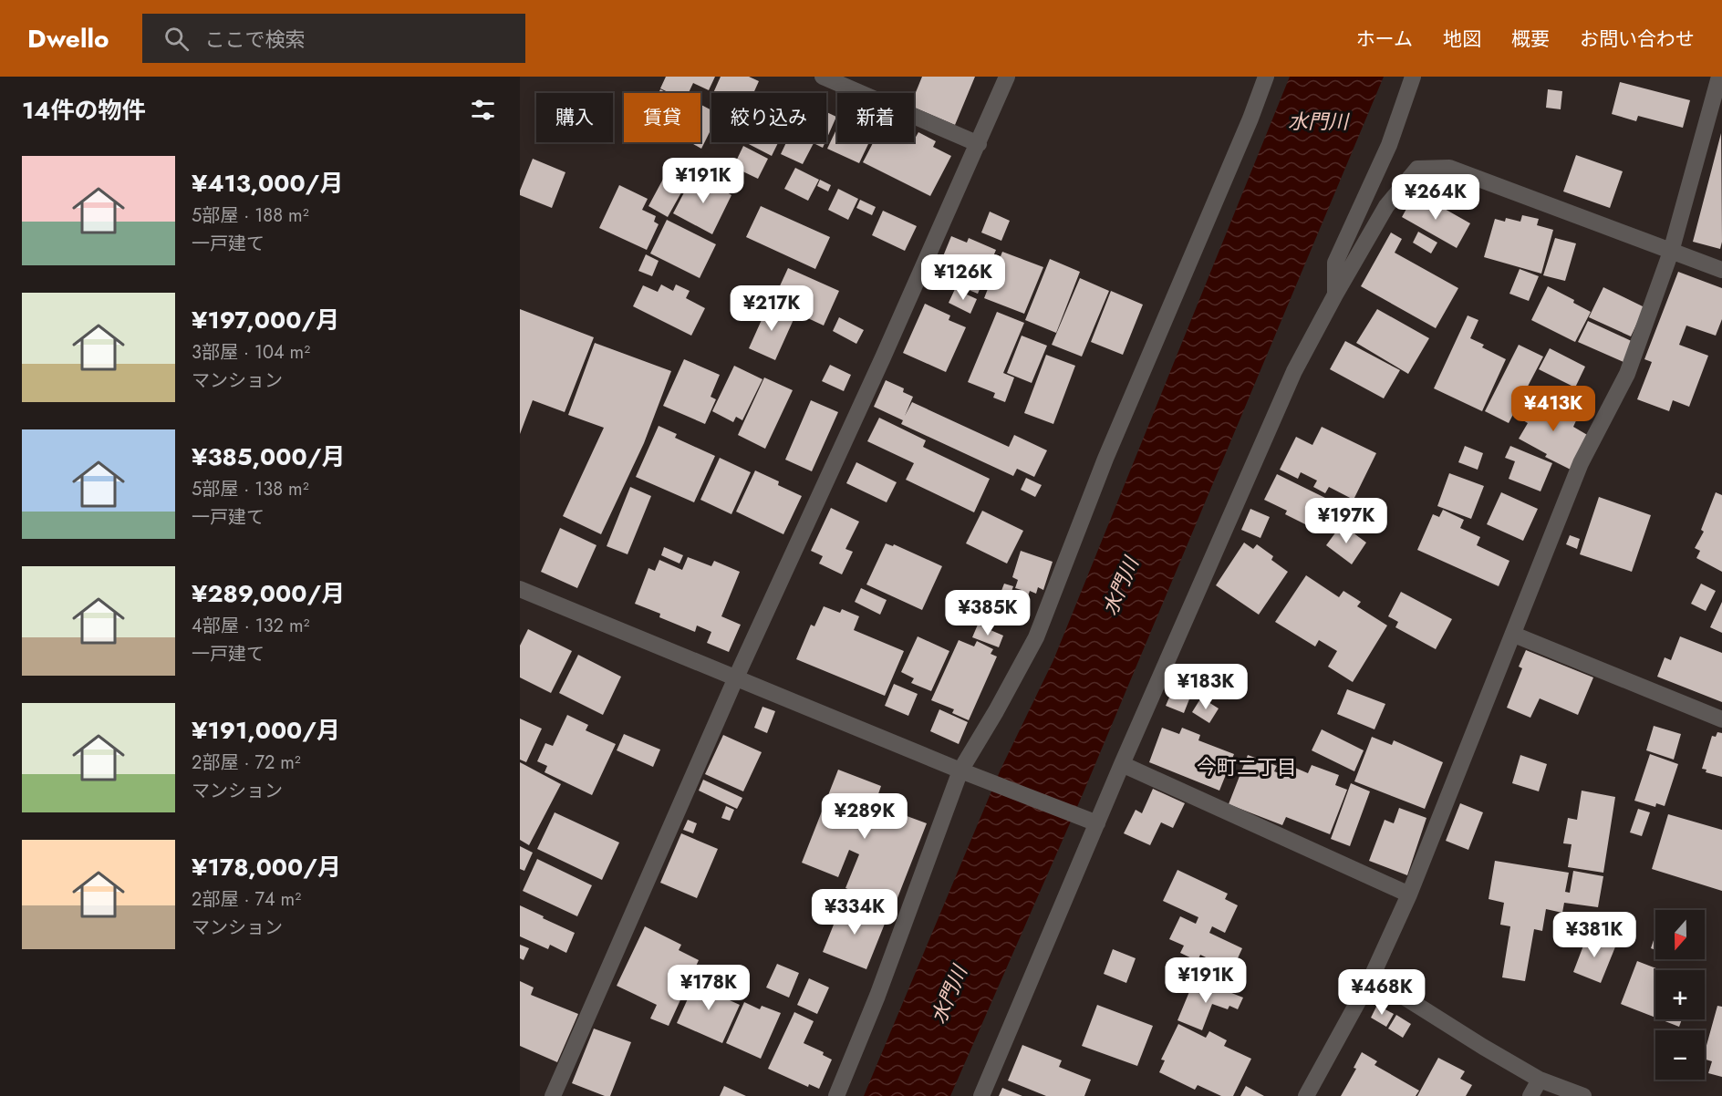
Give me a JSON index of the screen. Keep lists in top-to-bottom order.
{
  "districts": ["今町二丁目"],
  "water": ["水門川"],
  "north": "bottom",
  "page": {
    "header": "Dwello",
    "search": "ここで検索",
    "nav": [
      "ホーム",
      "地図",
      "概要",
      "お問い合わせ"
    ],
    "heading": "14件の物件",
    "chip": [
      "購入",
      "賃貸",
      "絞り込み",
      "新着"
    ],
    "list": [
      {
        "name": "¥413,000/月",
        "note": "5部屋 · 188 m² · 一戸建て"
      },
      {
        "name": "¥197,000/月",
        "note": "3部屋 · 104 m² · マンション"
      },
      {
        "name": "¥385,000/月",
        "note": "5部屋 · 138 m² · 一戸建て"
      },
      {
        "name": "¥289,000/月",
        "note": "4部屋 · 132 m² · 一戸建て"
      },
      {
        "name": "¥191,000/月",
        "note": "2部屋 · 72 m² · マンション"
      },
      {
        "name": "¥178,000/月",
        "note": "2部屋 · 74 m² · マンション"
      }
    ],
    "price": [
      "¥191K",
      "¥264K",
      "¥126K",
      "¥217K",
      "¥413K",
      "¥197K",
      "¥385K",
      "¥183K",
      "¥289K",
      "¥334K",
      "¥381K",
      "¥191K",
      "¥178K",
      "¥468K"
    ],
    "map_buttons": ["+", "−"]
  }
}
